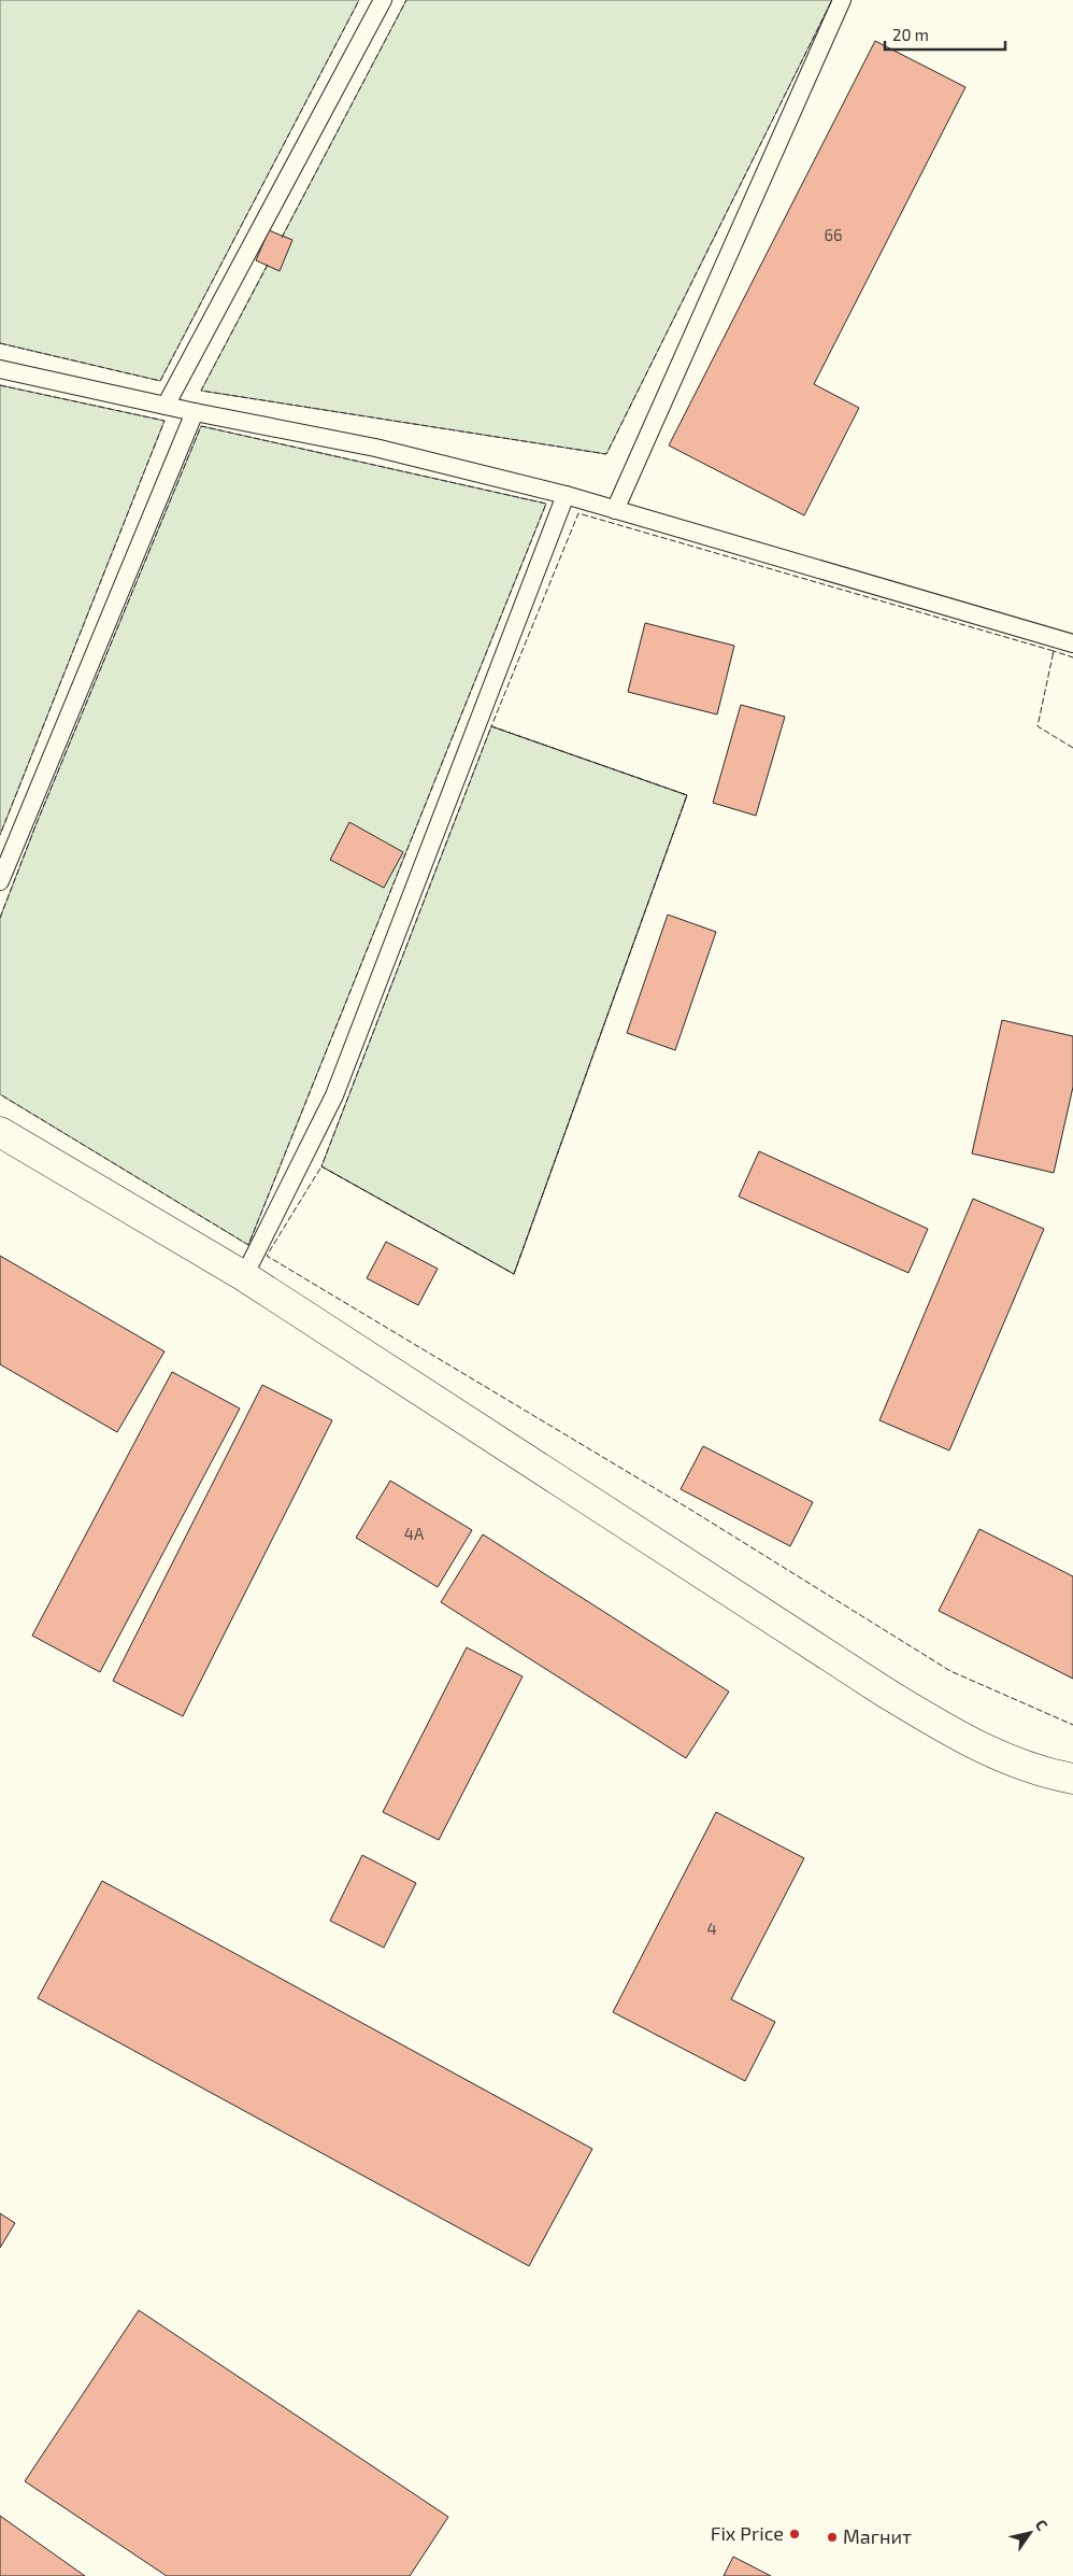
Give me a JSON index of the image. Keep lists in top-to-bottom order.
{
  "places": ["Fix Price", "Магнит"],
  "house_numbers": ["66", "4А", "4"],
  "scale_bar": "20 m",
  "north": "top right"
}
